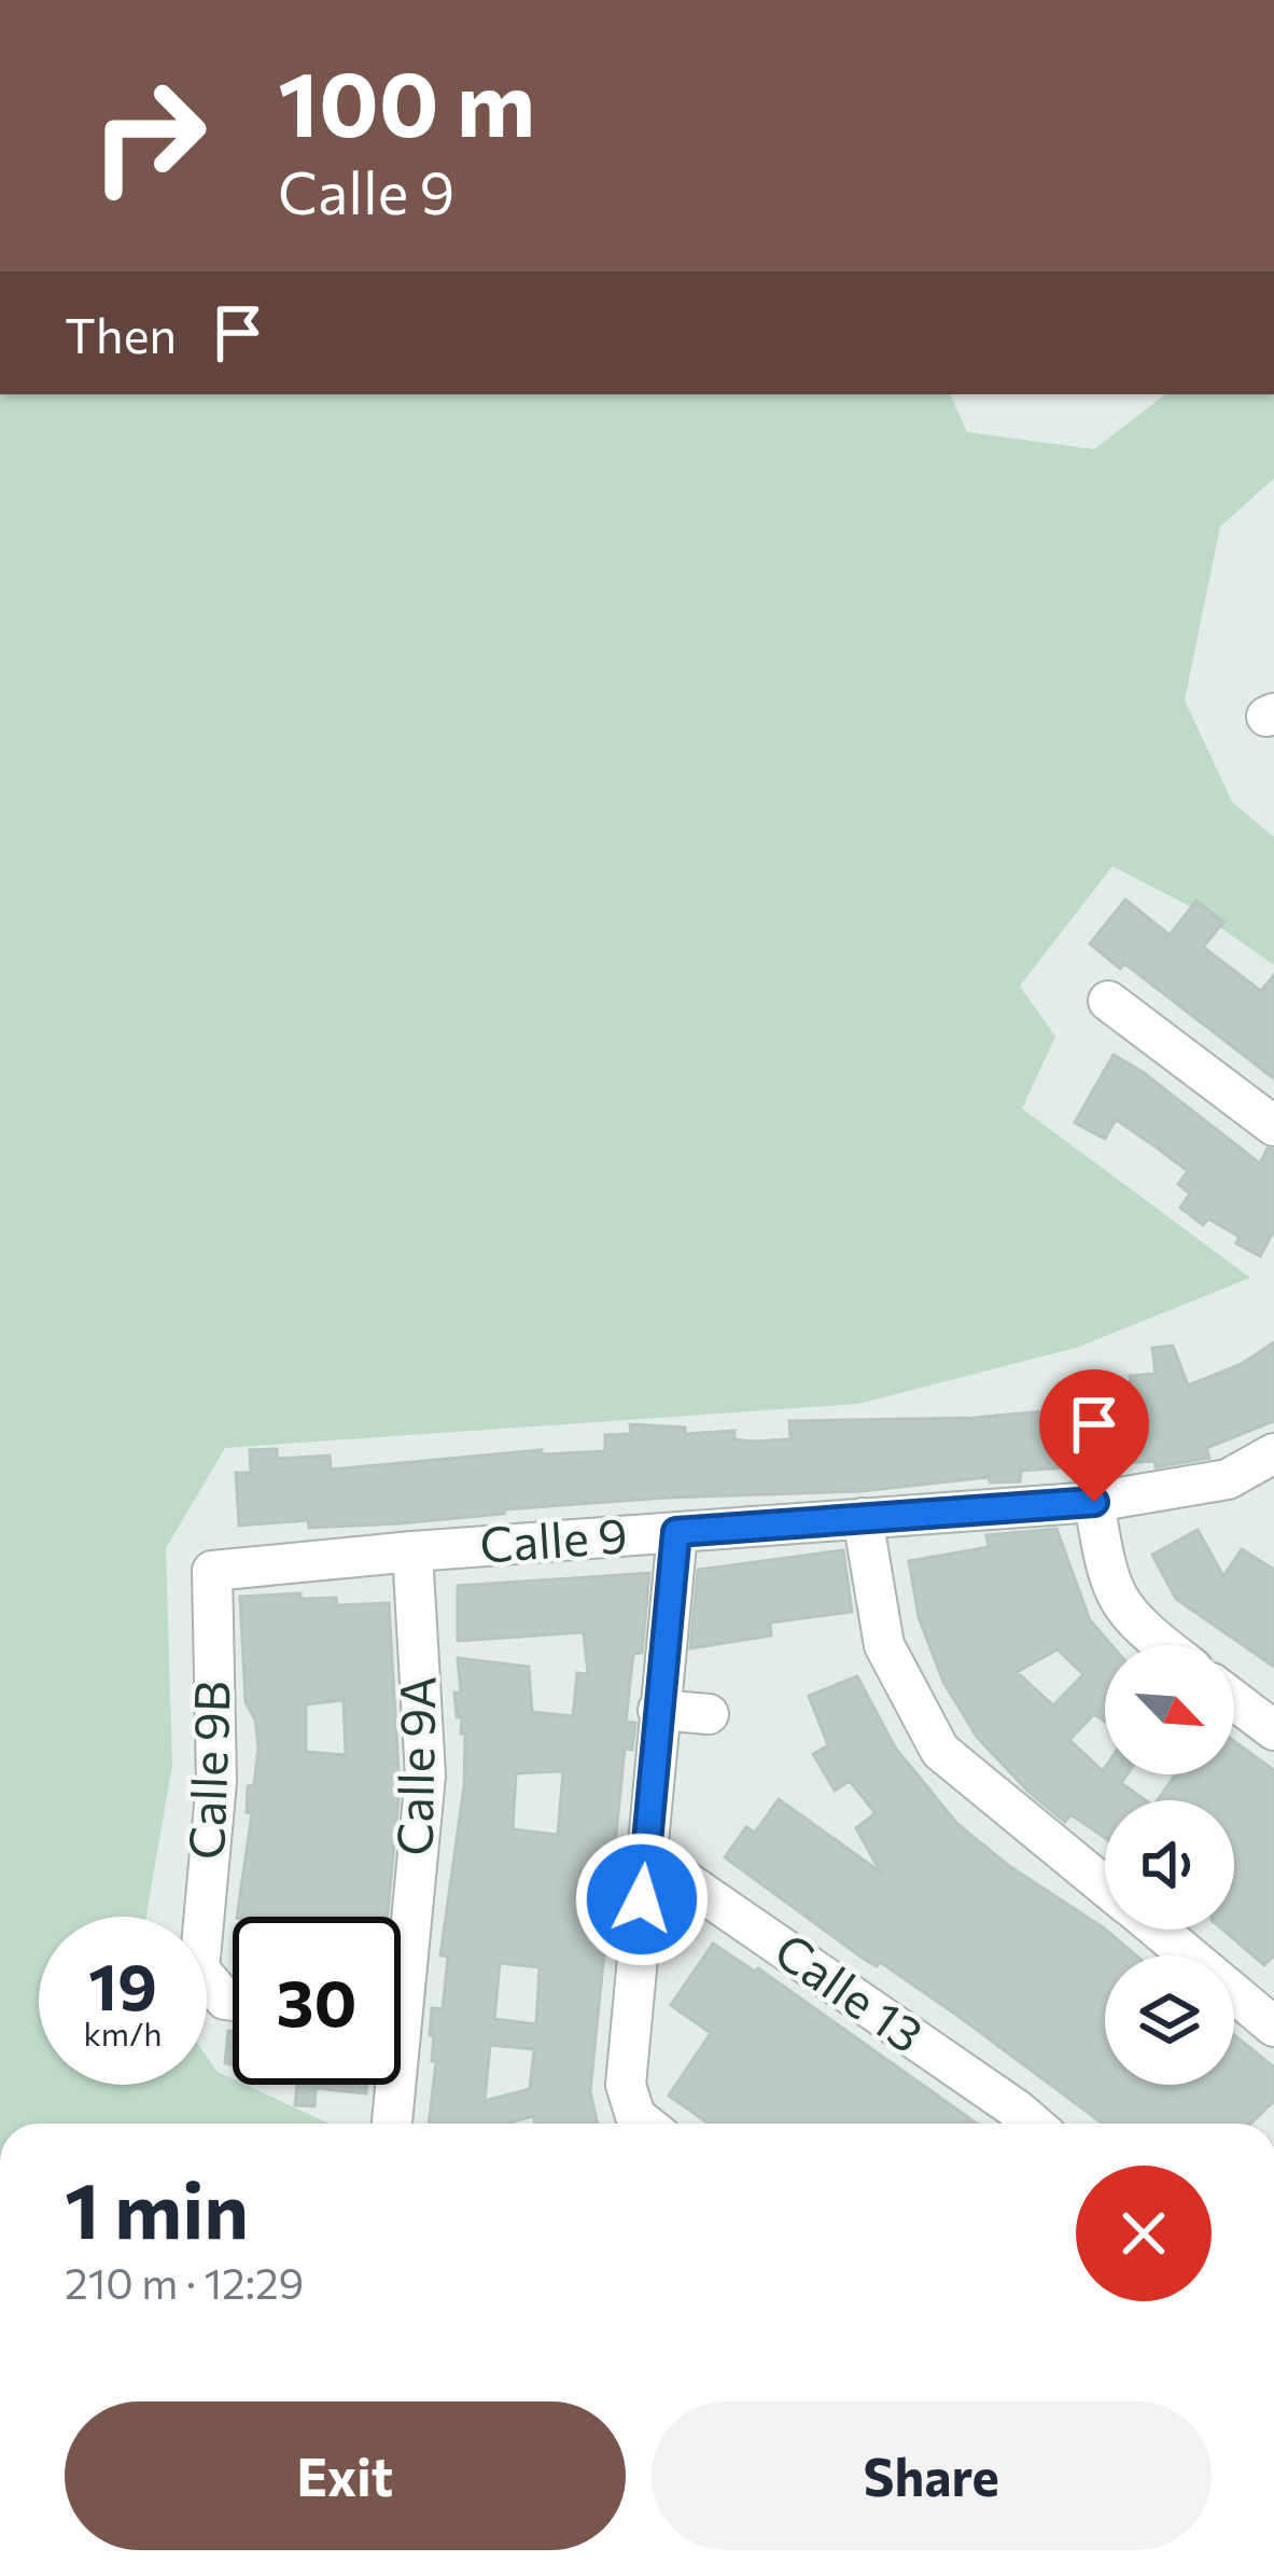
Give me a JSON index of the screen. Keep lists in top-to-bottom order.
{
  "streets": {
    "street": [
      "Calle 9",
      "Calle 9A",
      "Calle 9B",
      "Calle 13"
    ]
  },
  "crossings": [
    ["Calle 9", "Calle 9A"],
    ["Calle 9", "Calle 9B"]
  ],
  "north": "bottom right",
  "page": {
    "turn": ["100 m", "Calle 9"],
    "then": "Then",
    "speed": "19 km/h",
    "limit": "30",
    "heading": ["1 min", "210 m · 12:29"],
    "buttons": ["Exit", "Share"]
  }
}
